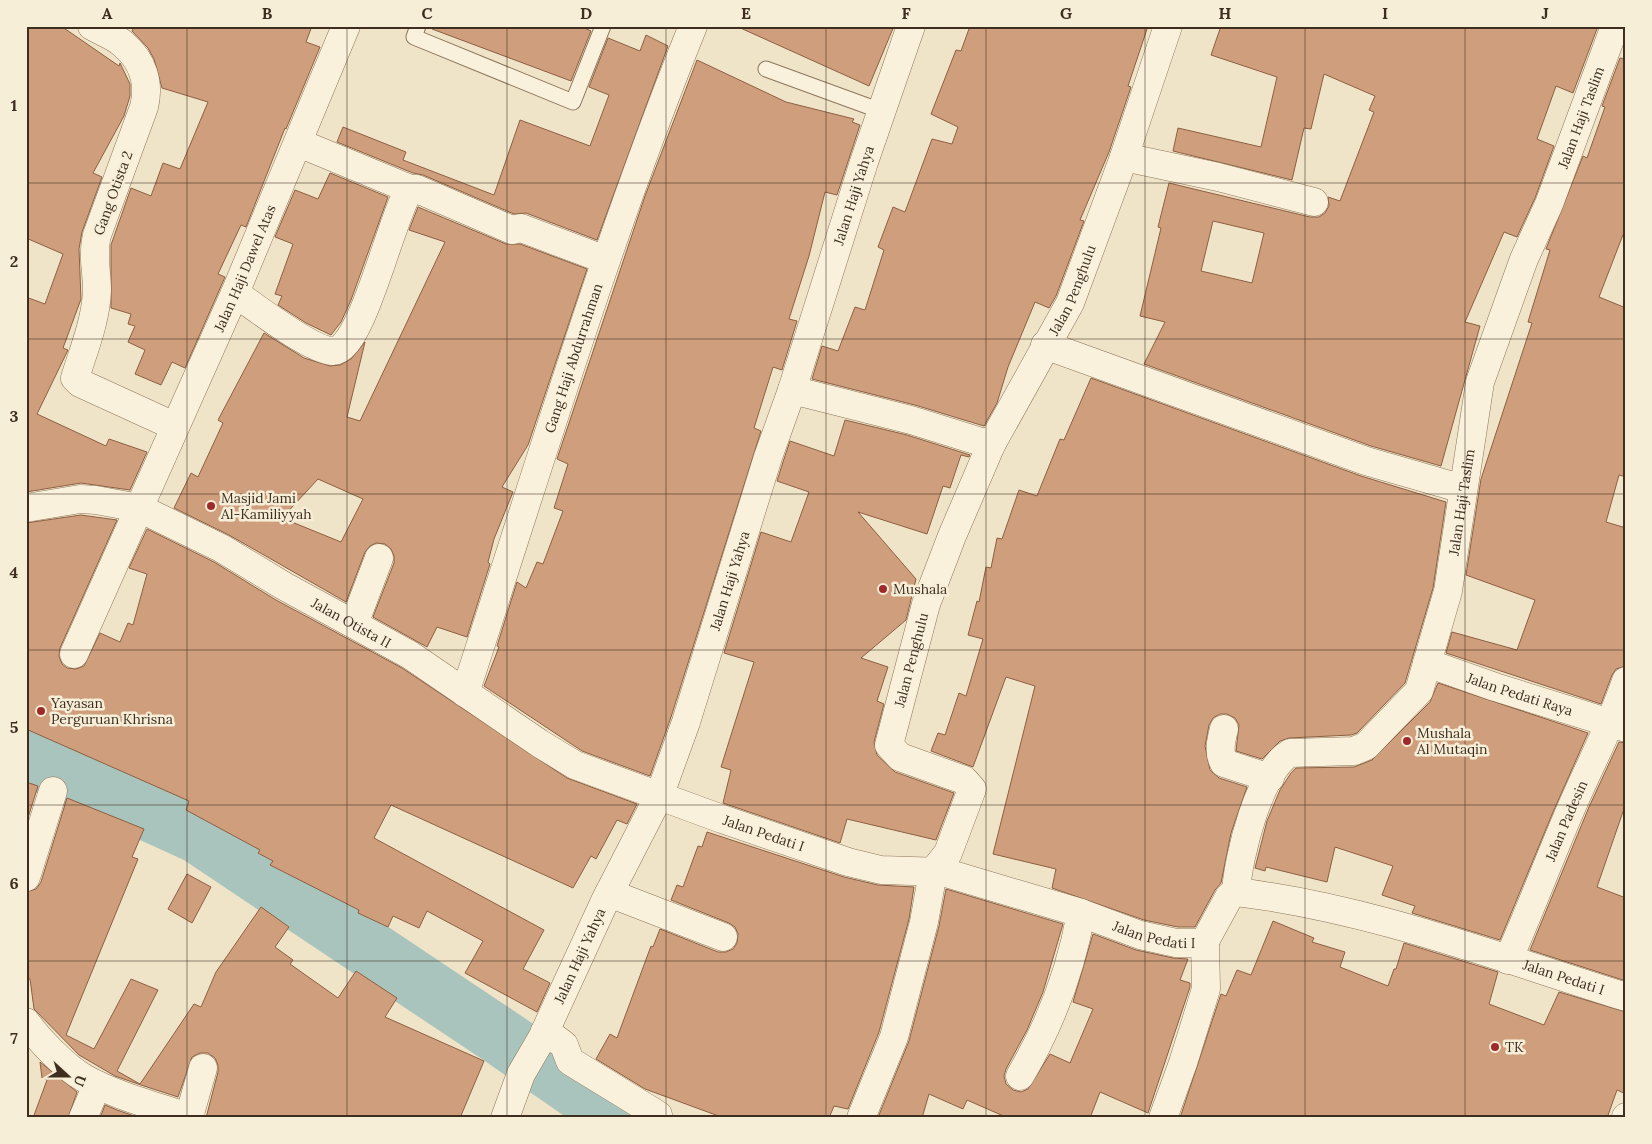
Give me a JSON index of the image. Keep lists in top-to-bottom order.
{
  "streets": {
    "street": [
      "Jalan Haji Taslim",
      "Gang Otista 2",
      "Jalan Haji Yahya",
      "Jalan Haji Dawel Atas",
      "Jalan Penghulu",
      "Gang Haji Abdurrahman",
      "Jalan Otista II",
      "Jalan Pedati Raya",
      "Jalan Padesin",
      "Jalan Pedati I"
    ]
  },
  "crossings": [
    ["Jalan Haji Taslim", "Jalan Pedati Raya"],
    ["Jalan Haji Taslim", "Jalan Pedati I"],
    ["Gang Otista 2", "Jalan Haji Dawel Atas"],
    ["Jalan Haji Yahya", "Jalan Otista II"],
    ["Jalan Haji Yahya", "Jalan Pedati I"],
    ["Jalan Haji Dawel Atas", "Jalan Otista II"],
    ["Jalan Penghulu", "Jalan Pedati I"],
    ["Gang Haji Abdurrahman", "Jalan Otista II"],
    ["Jalan Otista II", "Jalan Pedati I"],
    ["Jalan Pedati Raya", "Jalan Padesin"],
    ["Jalan Padesin", "Jalan Pedati I"]
  ],
  "places": [
    "Masjid Jami Al-Kamiliyyah",
    "Mushala",
    "Yayasan Perguruan Khrisna",
    "Mushala Al Mutaqin",
    "TK"
  ],
  "north": "right",
  "grid": {
    "columns": [
      "A",
      "B",
      "C",
      "D",
      "E",
      "F",
      "G",
      "H",
      "I",
      "J"
    ],
    "rows": [
      "1",
      "2",
      "3",
      "4",
      "5",
      "6",
      "7"
    ]
  }
}
